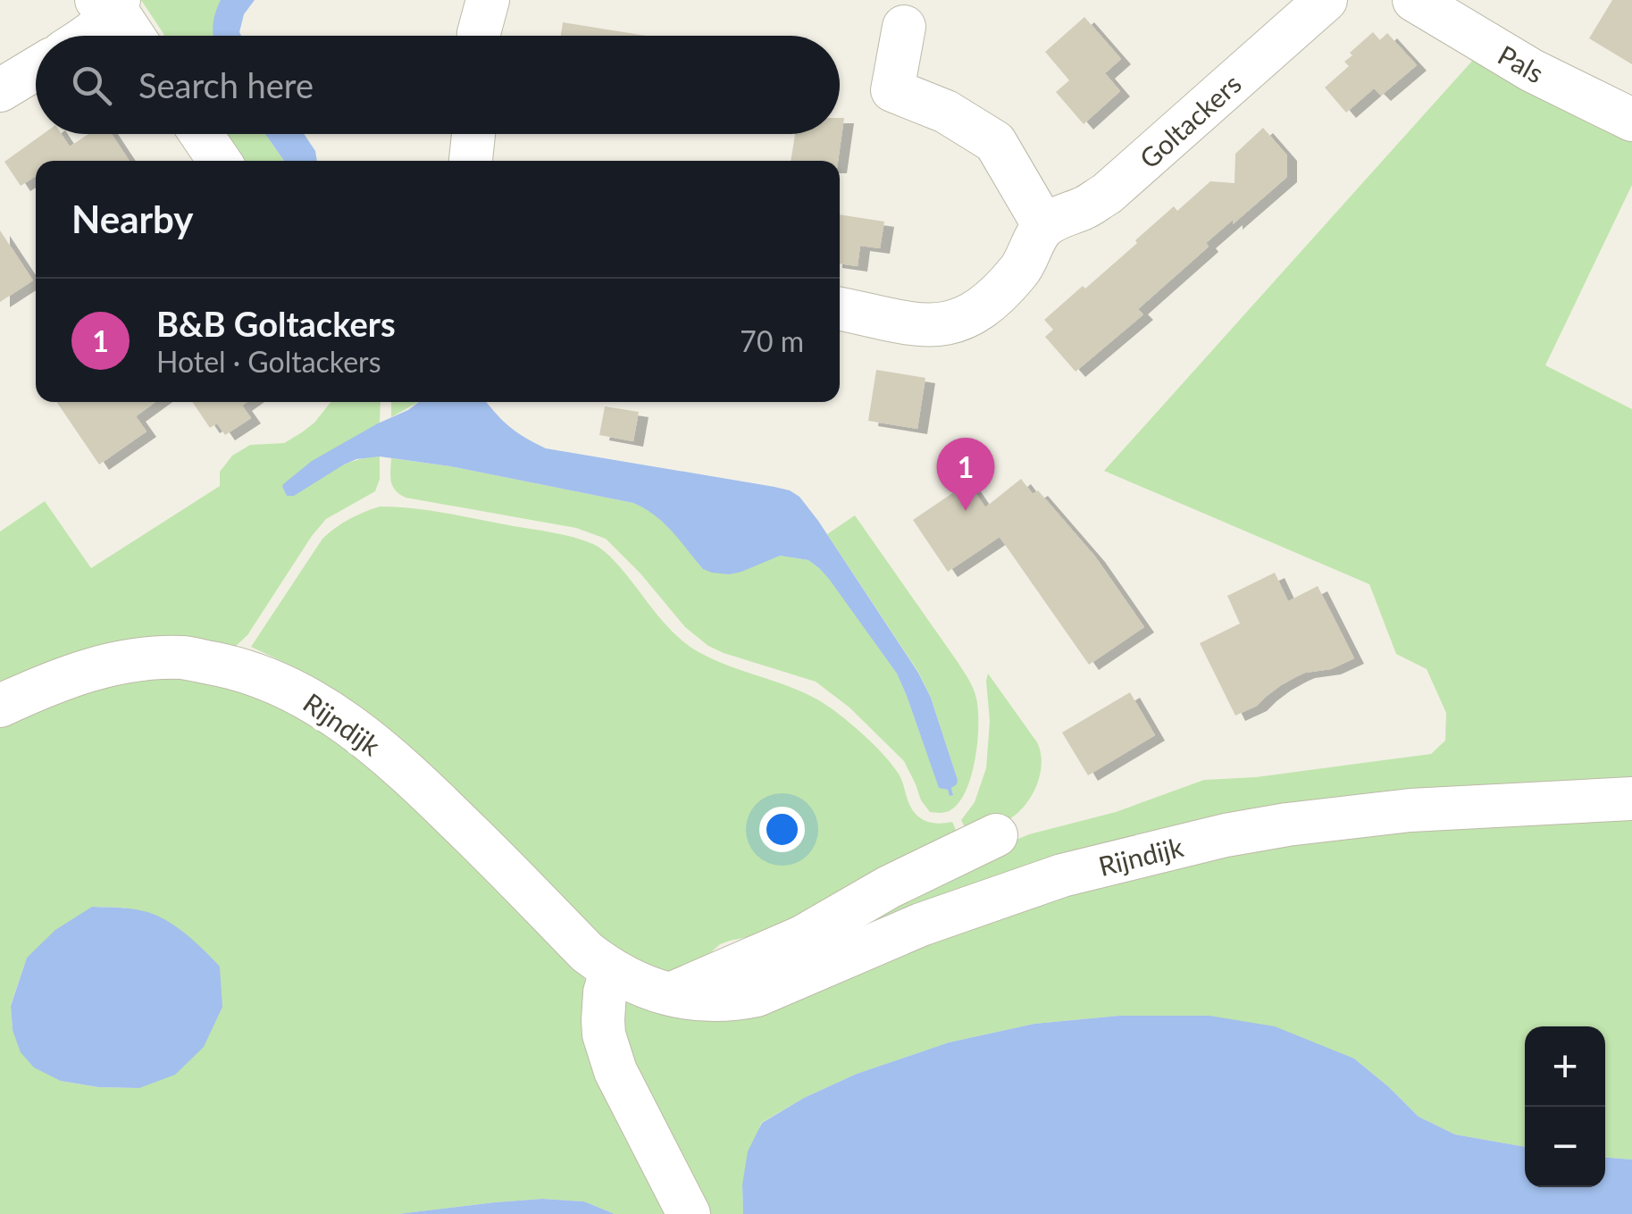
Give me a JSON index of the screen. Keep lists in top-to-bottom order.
{
  "streets": {
    "street": ["Pals", "Goltackers", "Rijndijk"]
  },
  "page": {
    "search": "Search here",
    "heading": "Nearby",
    "list": [
      {
        "mark": "1",
        "name": "B&B Goltackers",
        "note": "Hotel · Goltackers",
        "value": "70 m"
      }
    ],
    "pins": "1",
    "map_buttons": ["+", "−"]
  }
}
